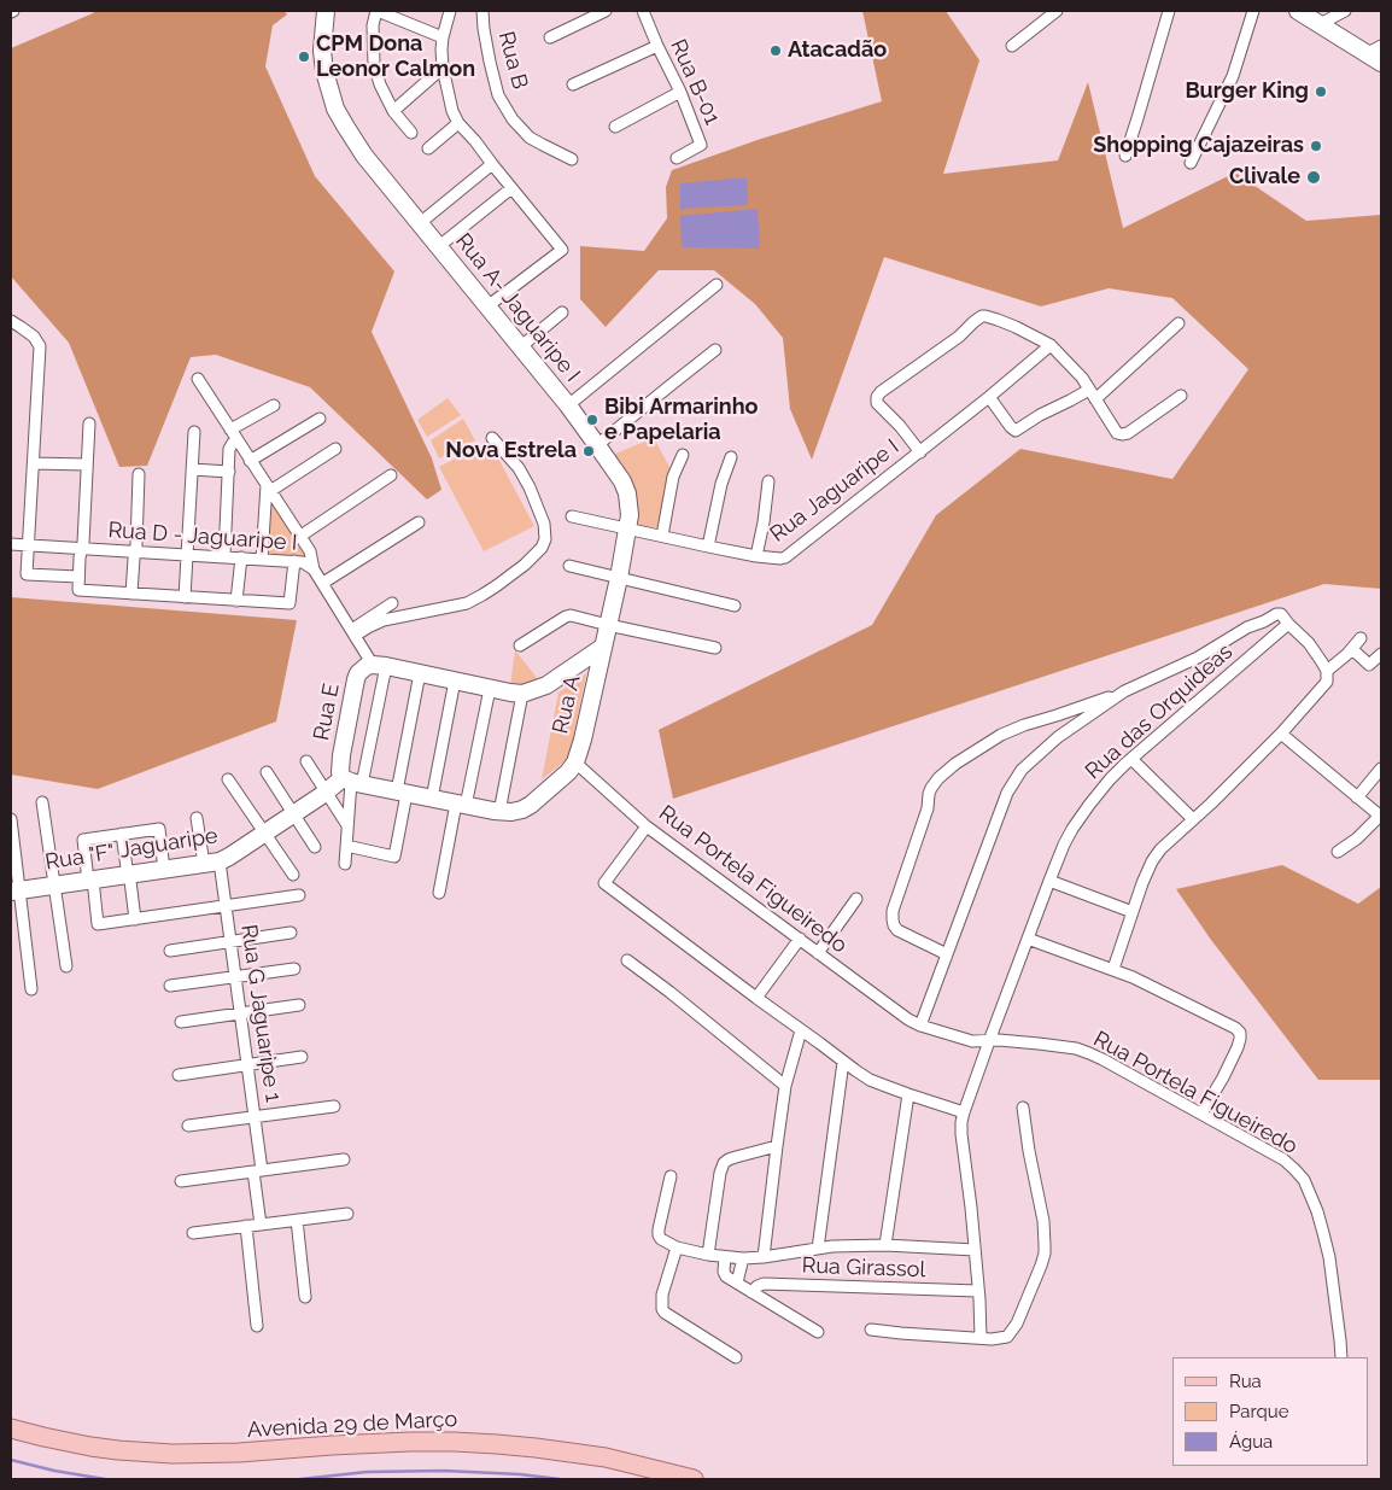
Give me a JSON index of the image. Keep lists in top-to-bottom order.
{
  "streets": {
    "main road": [
      "Rua A- Jaguaripe I",
      "Rua A",
      "Rua E",
      "Rua \"F\" Jaguaripe",
      "Avenida 29 de Março"
    ],
    "street": [
      "Rua B",
      "Rua B-01",
      "Rua Jaguaripe I",
      "Rua D - Jaguaripe I",
      "Rua das Orquideas",
      "Rua Portela Figueiredo",
      "Rua G Jaguaripe 1",
      "Rua Girassol"
    ]
  },
  "crossings": [
    ["Rua A- Jaguaripe I", "Rua Jaguaripe I"],
    ["Rua A- Jaguaripe I", "Rua A"],
    ["Rua D - Jaguaripe I", "Rua A"],
    ["Rua D - Jaguaripe I", "Rua E"],
    ["Rua A", "Rua E"],
    ["Rua A", "Rua \"F\" Jaguaripe"],
    ["Rua A", "Rua Portela Figueiredo"],
    ["Rua E", "Rua \"F\" Jaguaripe"],
    ["Rua das Orquideas", "Rua Portela Figueiredo"],
    ["Rua das Orquideas", "Rua Girassol"],
    ["Rua \"F\" Jaguaripe", "Rua G Jaguaripe 1"]
  ],
  "places": [
    "Atacadão",
    "CPM Dona Leonor Calmon",
    "Burger King",
    "Shopping Cajazeiras",
    "Clivale",
    "Bibi Armarinho e Papelaria",
    "Nova Estrela"
  ],
  "legend": ["Rua", "Parque", "Água"]
}
